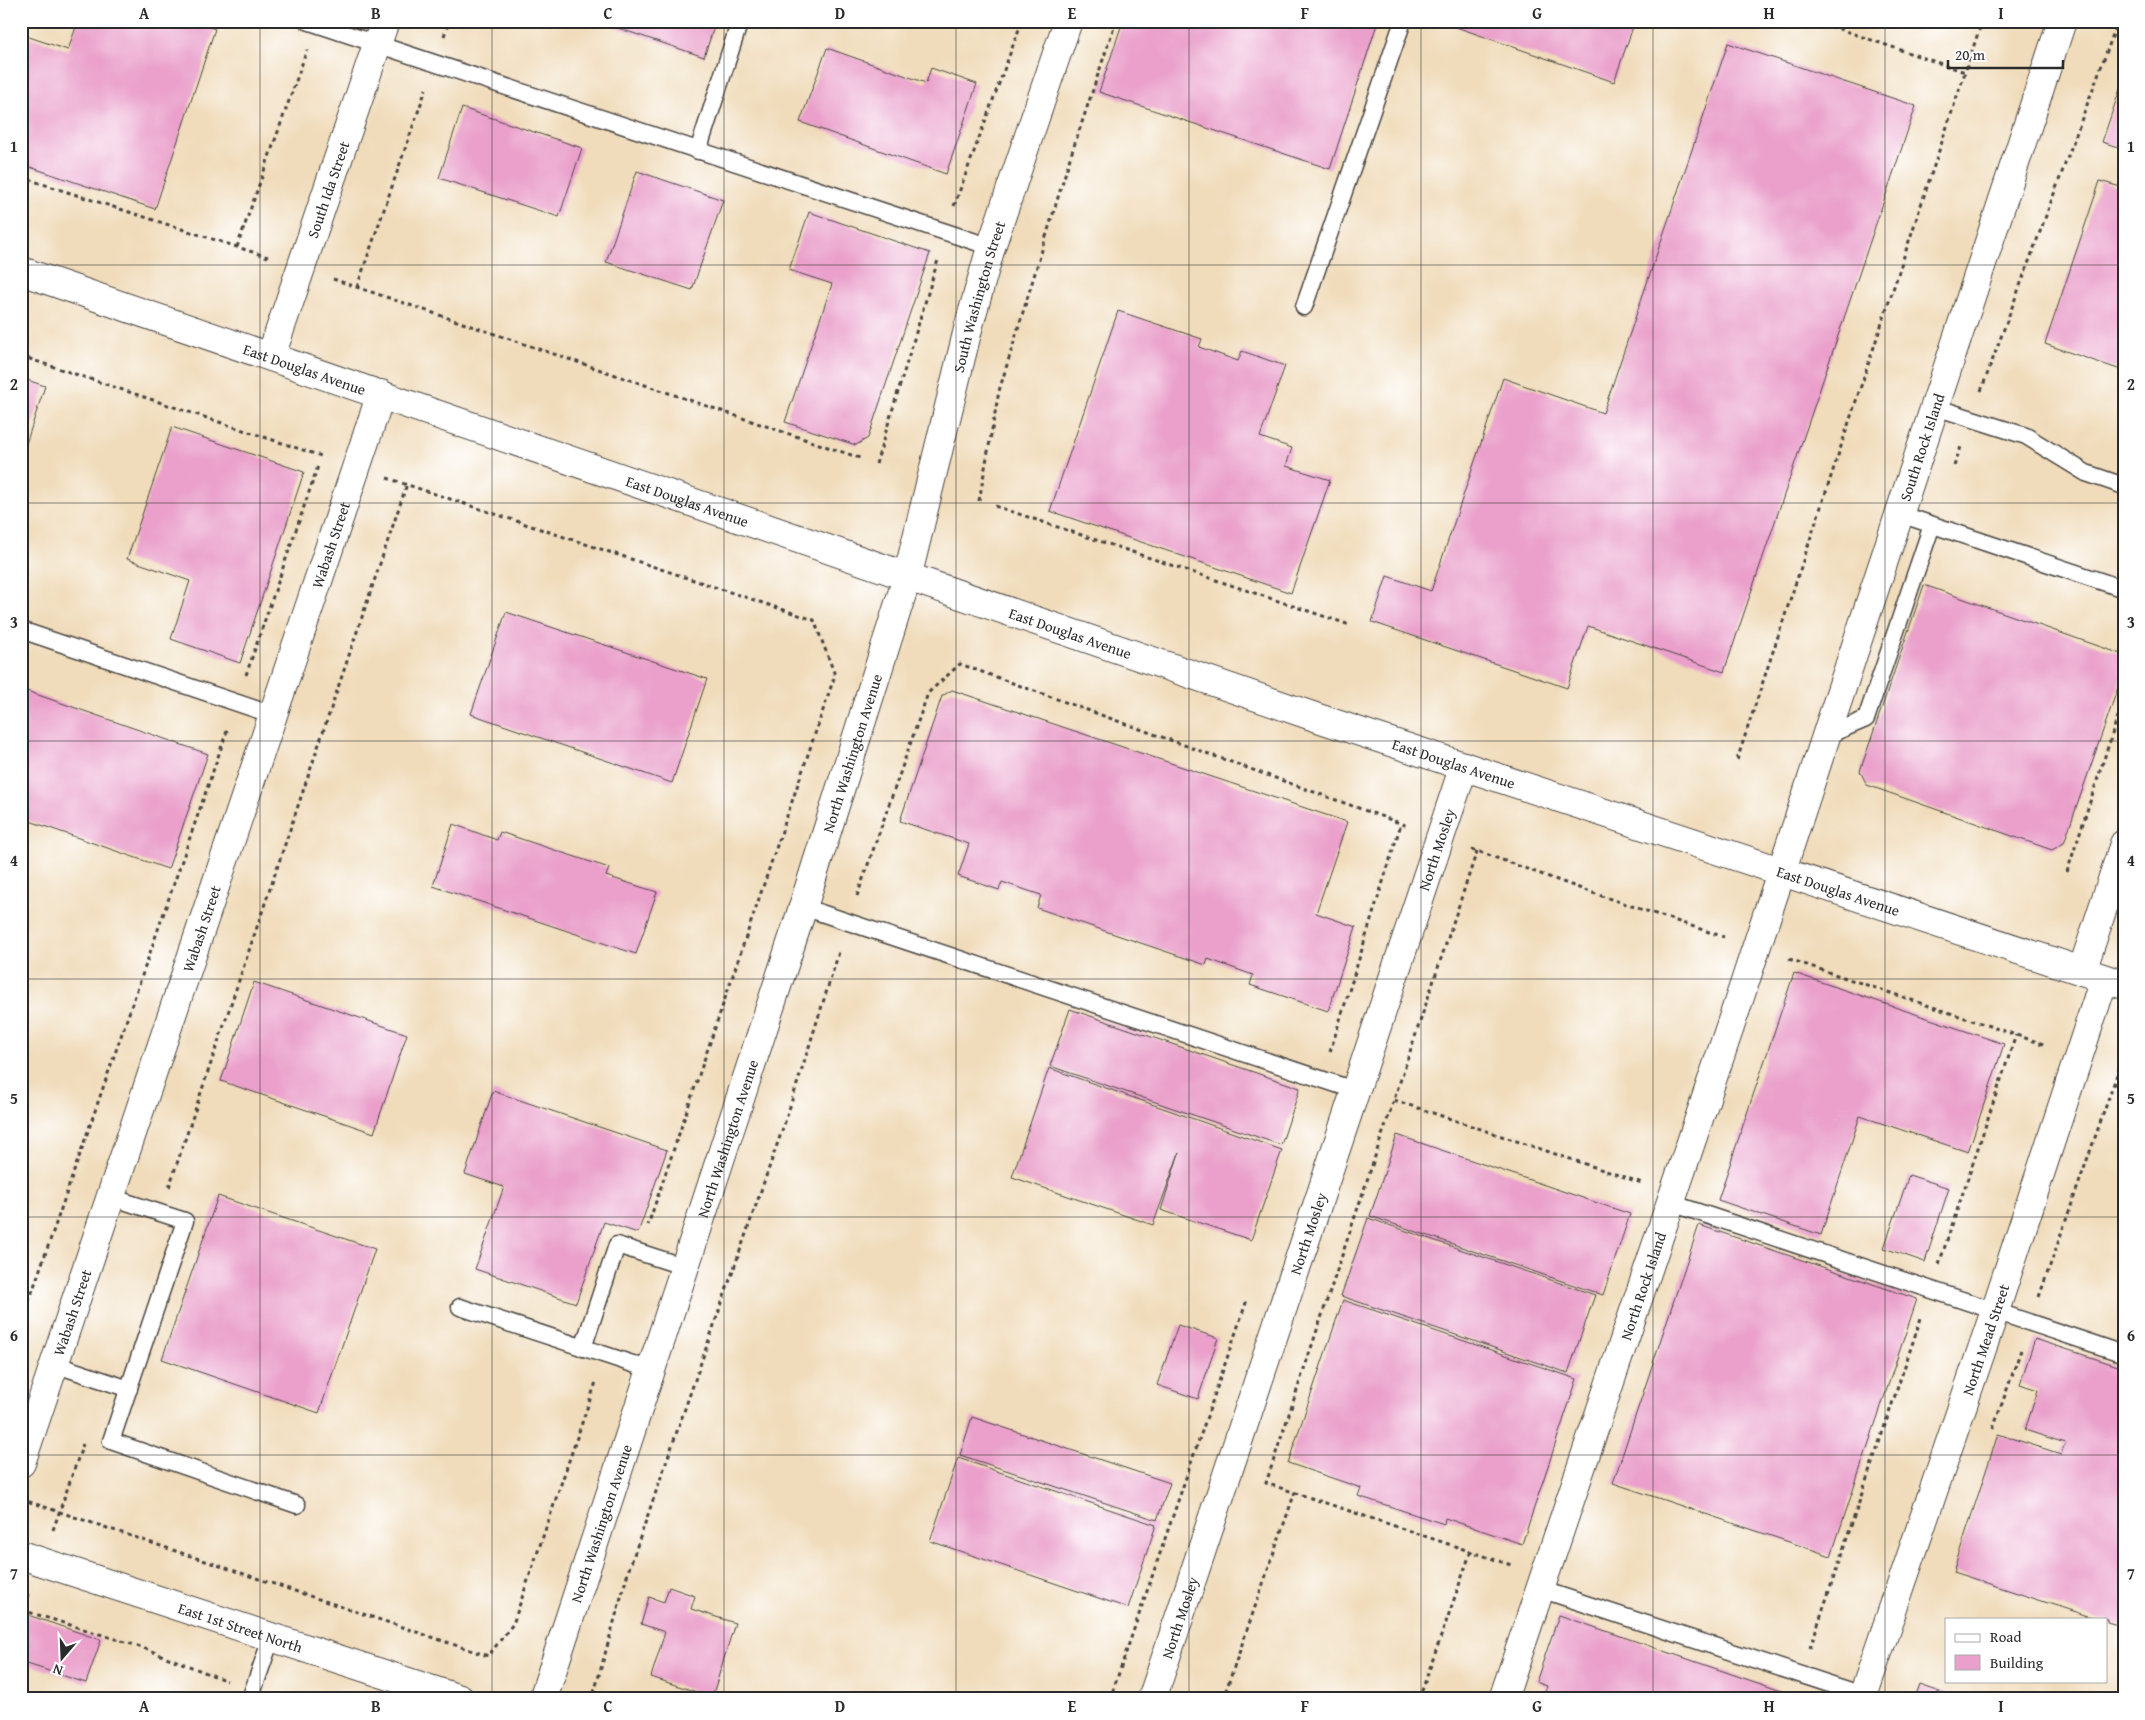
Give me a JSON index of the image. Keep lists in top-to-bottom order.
{
  "streets": {
    "street": [
      "South Ida Street",
      "South Washington Street",
      "East Douglas Avenue",
      "South Rock Island",
      "Wabash Street",
      "North Washington Avenue",
      "North Mosley",
      "North Rock Island",
      "North Mead Street",
      "East 1st Street North"
    ]
  },
  "crossings": [
    ["South Ida Street", "East Douglas Avenue"],
    ["South Washington Street", "East Douglas Avenue"],
    ["South Washington Street", "North Washington Avenue"],
    ["East Douglas Avenue", "South Rock Island"],
    ["East Douglas Avenue", "Wabash Street"],
    ["East Douglas Avenue", "North Washington Avenue"],
    ["East Douglas Avenue", "North Mosley"],
    ["East Douglas Avenue", "North Rock Island"],
    ["East Douglas Avenue", "North Mead Street"],
    ["South Rock Island", "North Rock Island"]
  ],
  "legend": ["Road", "Building"],
  "scale_bar": "20 m",
  "north": "bottom",
  "grid": {
    "columns": [
      "A",
      "B",
      "C",
      "D",
      "E",
      "F",
      "G",
      "H",
      "I"
    ],
    "rows": [
      "1",
      "2",
      "3",
      "4",
      "5",
      "6",
      "7"
    ]
  }
}
